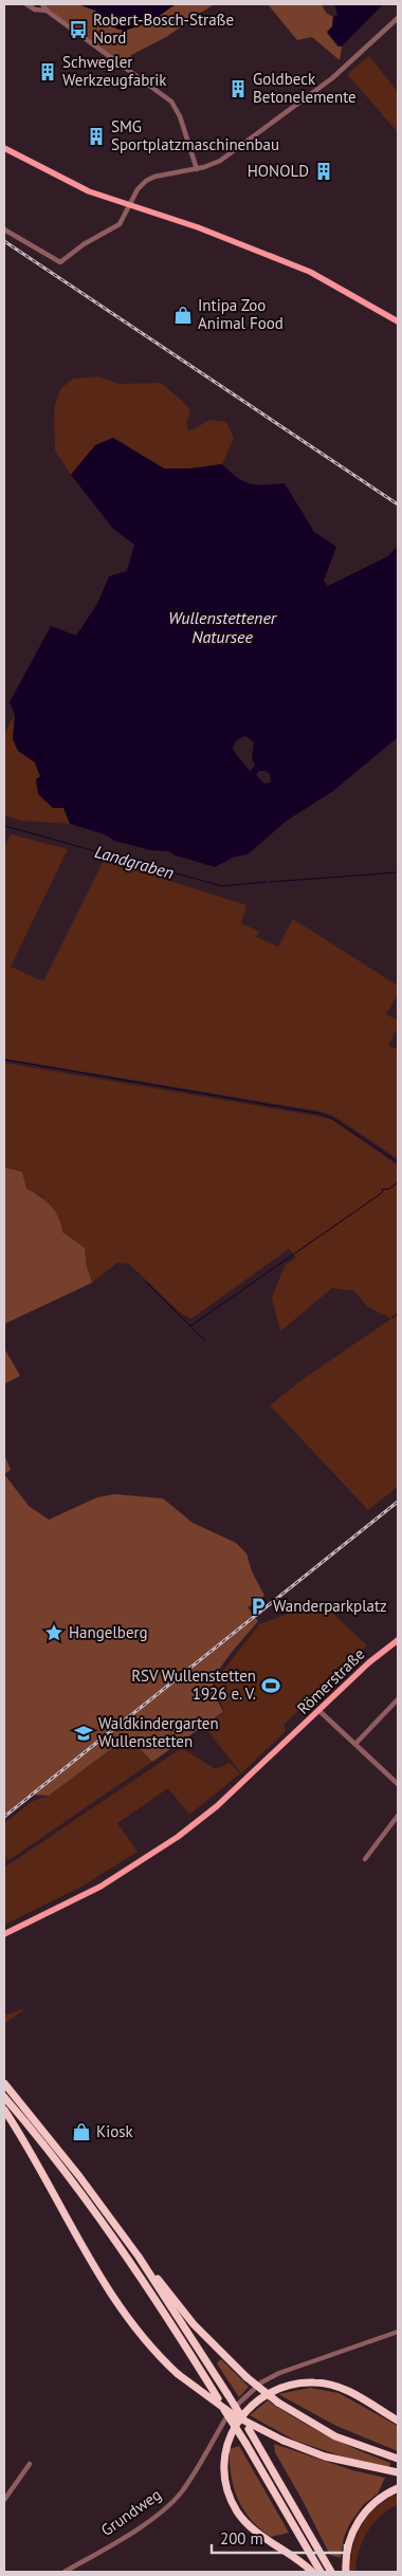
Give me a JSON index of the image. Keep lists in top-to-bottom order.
{
  "streets": {
    "main road": ["Römerstraße"],
    "street": ["Grundweg"]
  },
  "water": ["Wullenstettener Natursee", "Landgraben"],
  "places": {
    "bus stop": ["Robert-Bosch-Straße Nord"],
    "building": [
      "Schwegler Werkzeugfabrik",
      "Goldbeck Betonelemente",
      "SMG Sportplatzmaschinenbau",
      "HONOLD"
    ],
    "shop": ["Intipa Zoo Animal Food", "Kiosk"],
    "parking": ["Wanderparkplatz"],
    "place": ["Hangelberg"],
    "sports": ["RSV Wullenstetten 1926 e. V."],
    "school or university": ["Waldkindergarten Wullenstetten"]
  },
  "scale_bar": "200 m"
}
